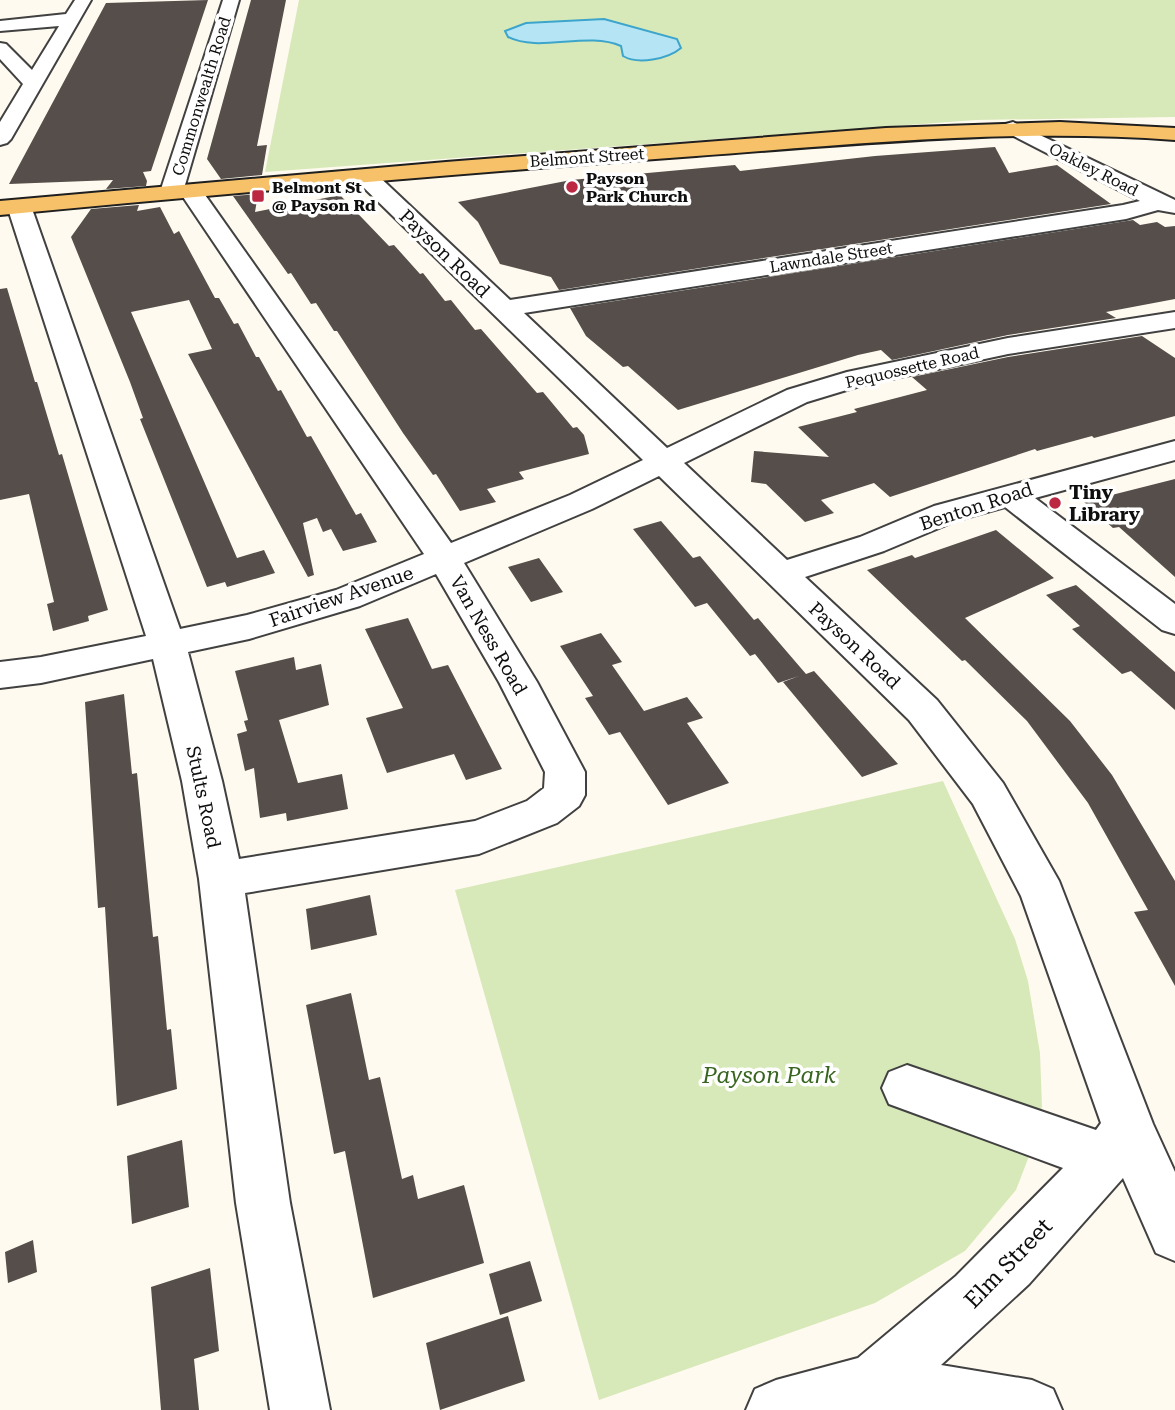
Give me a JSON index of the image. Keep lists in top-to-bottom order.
{
  "streets": {
    "main road": ["Belmont Street"],
    "street": [
      "Commonwealth Road",
      "Oakley Road",
      "Payson Road",
      "Lawndale Street",
      "Pequossette Road",
      "Benton Road",
      "Fairview Avenue",
      "Van Ness Road",
      "Stults Road",
      "Elm Street"
    ]
  },
  "crossings": [
    ["Commonwealth Road", "Belmont Street"],
    ["Commonwealth Road", "Van Ness Road"],
    ["Belmont Street", "Oakley Road"],
    ["Belmont Street", "Payson Road"],
    ["Belmont Street", "Van Ness Road"],
    ["Belmont Street", "Stults Road"],
    ["Oakley Road", "Lawndale Street"],
    ["Payson Road", "Lawndale Street"],
    ["Payson Road", "Pequossette Road"],
    ["Payson Road", "Benton Road"],
    ["Payson Road", "Fairview Avenue"],
    ["Payson Road", "Elm Street"],
    ["Pequossette Road", "Fairview Avenue"],
    ["Fairview Avenue", "Van Ness Road"],
    ["Fairview Avenue", "Stults Road"],
    ["Van Ness Road", "Stults Road"]
  ],
  "parks": ["Payson Park"],
  "places": {
    "other": ["Payson Park Church", "Tiny Library"],
    "transit": ["Belmont St @ Payson Rd"]
  }
}
